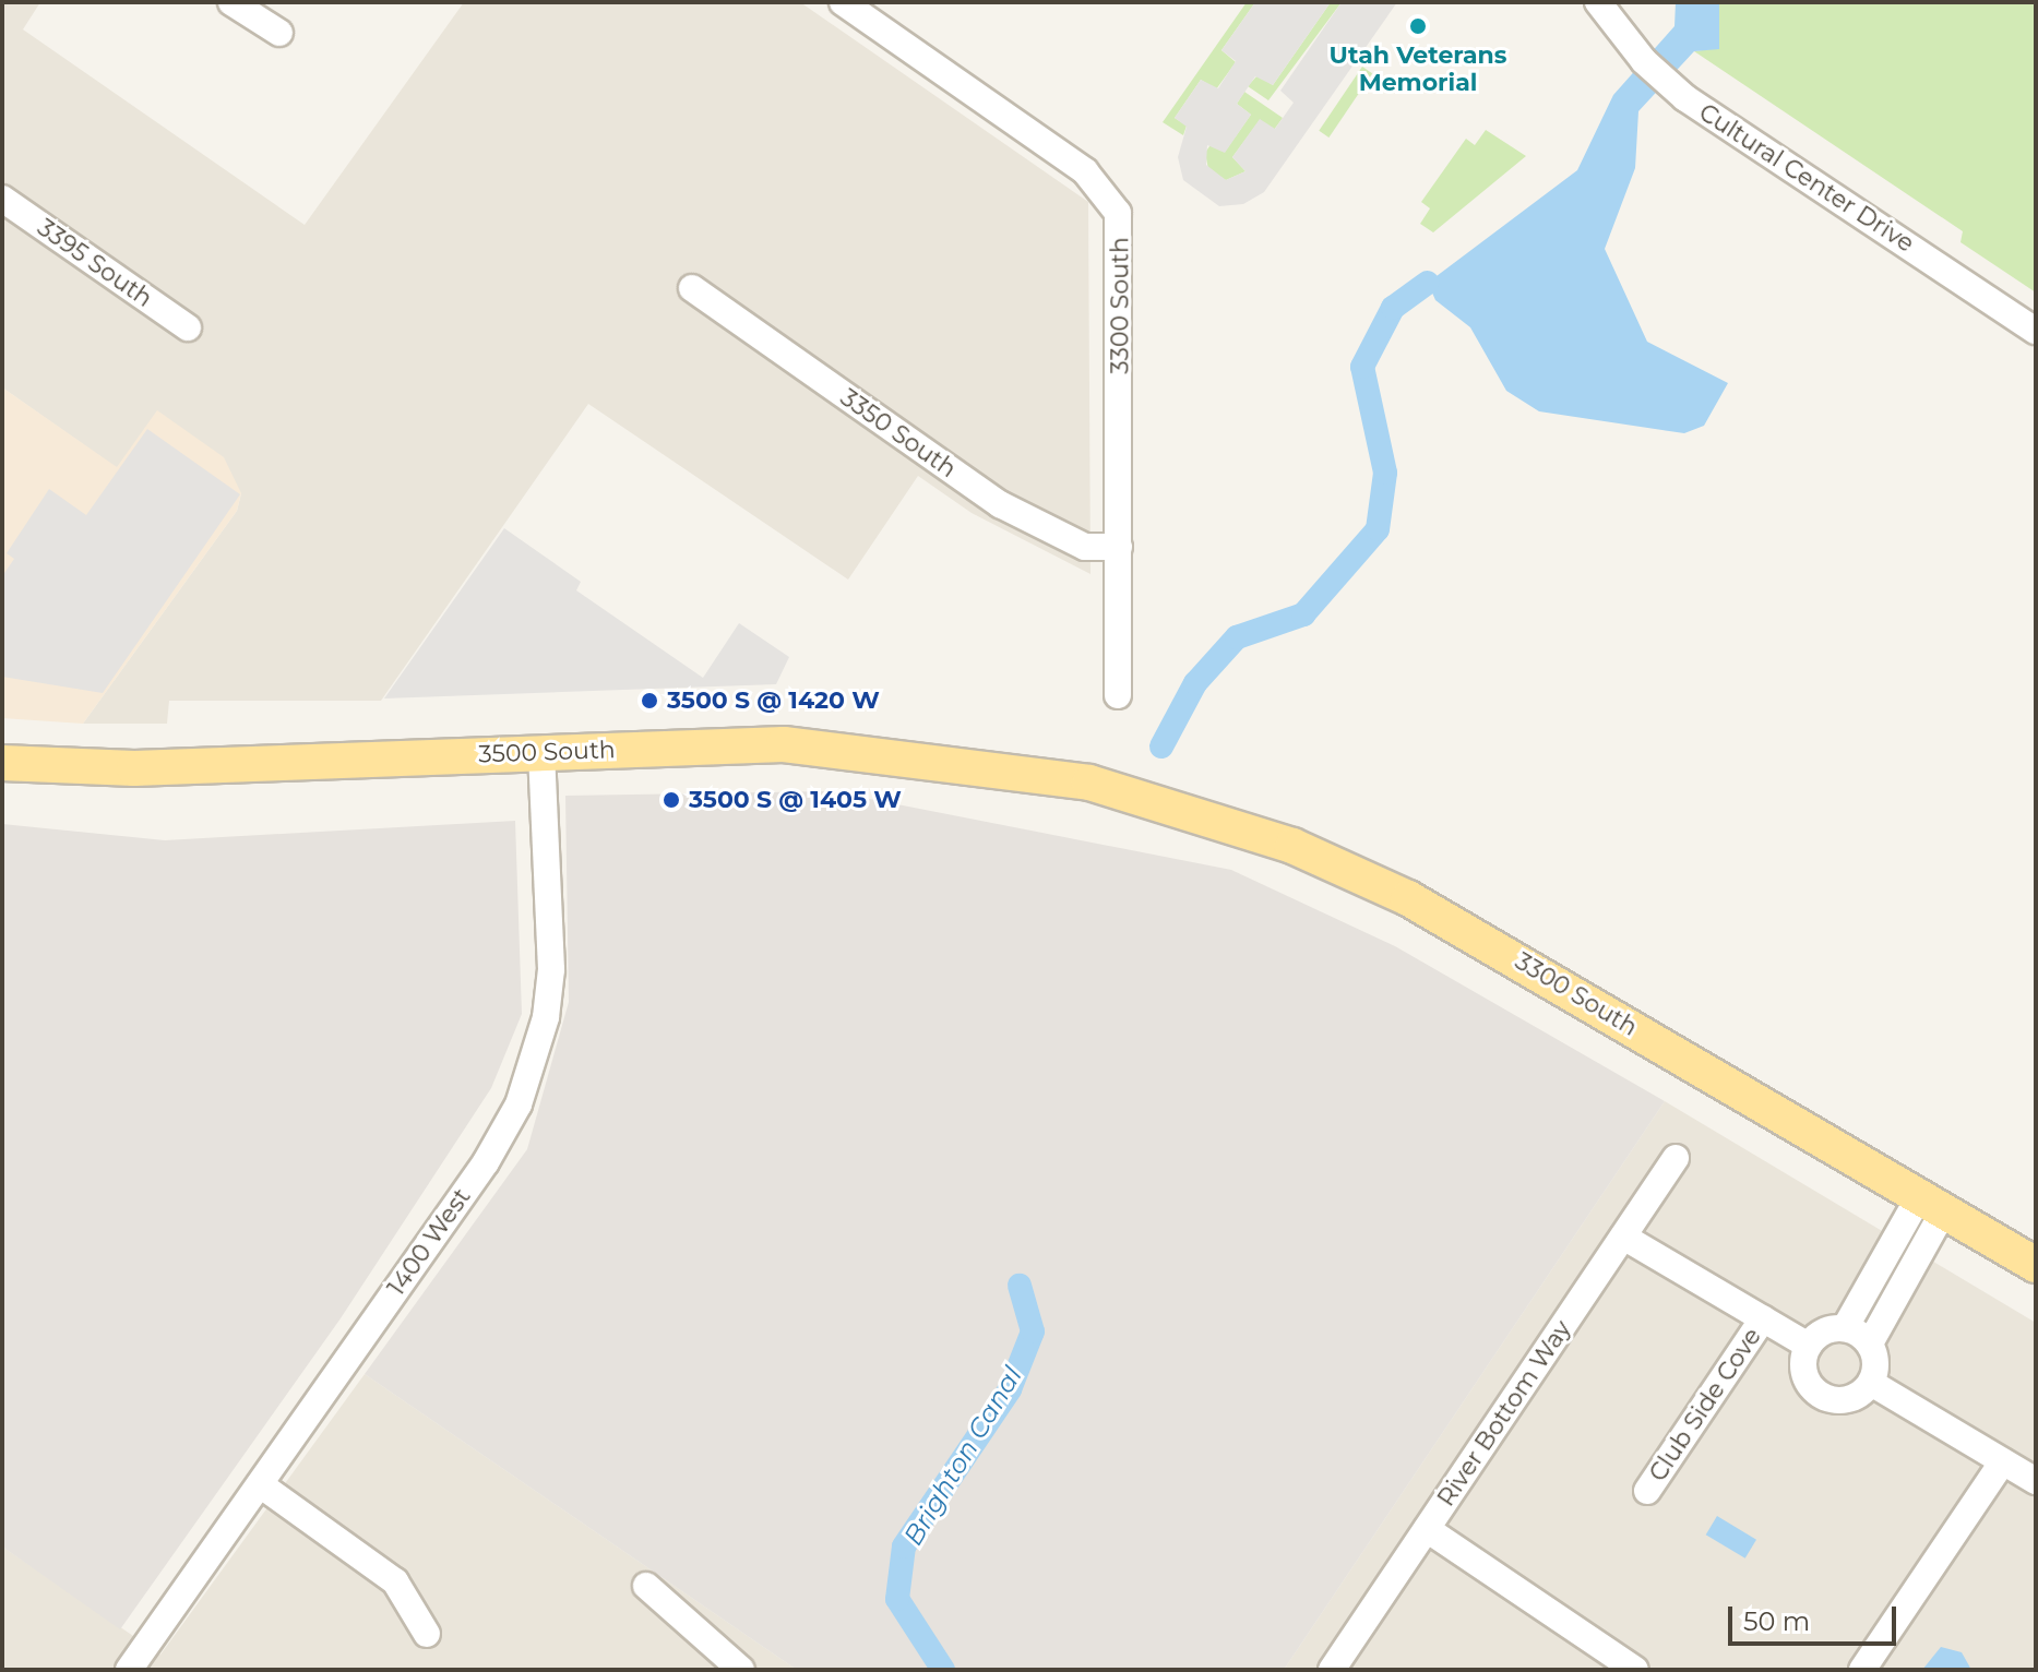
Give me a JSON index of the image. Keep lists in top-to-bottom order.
{
  "streets": {
    "main road": ["3300 South", "3500 South"],
    "street": [
      "Cultural Center Drive",
      "3395 South",
      "3350 South",
      "1400 West",
      "Club Side Cove",
      "River Bottom Way"
    ]
  },
  "crossings": [
    ["3300 South", "3350 South"],
    ["3300 South", "3500 South"],
    ["3500 South", "1400 West"]
  ],
  "water": ["Brighton Canal"],
  "places": ["Utah Veterans Memorial", "3500 S @ 1420 W", "3500 S @ 1405 W"],
  "scale_bar": "50 m"
}
